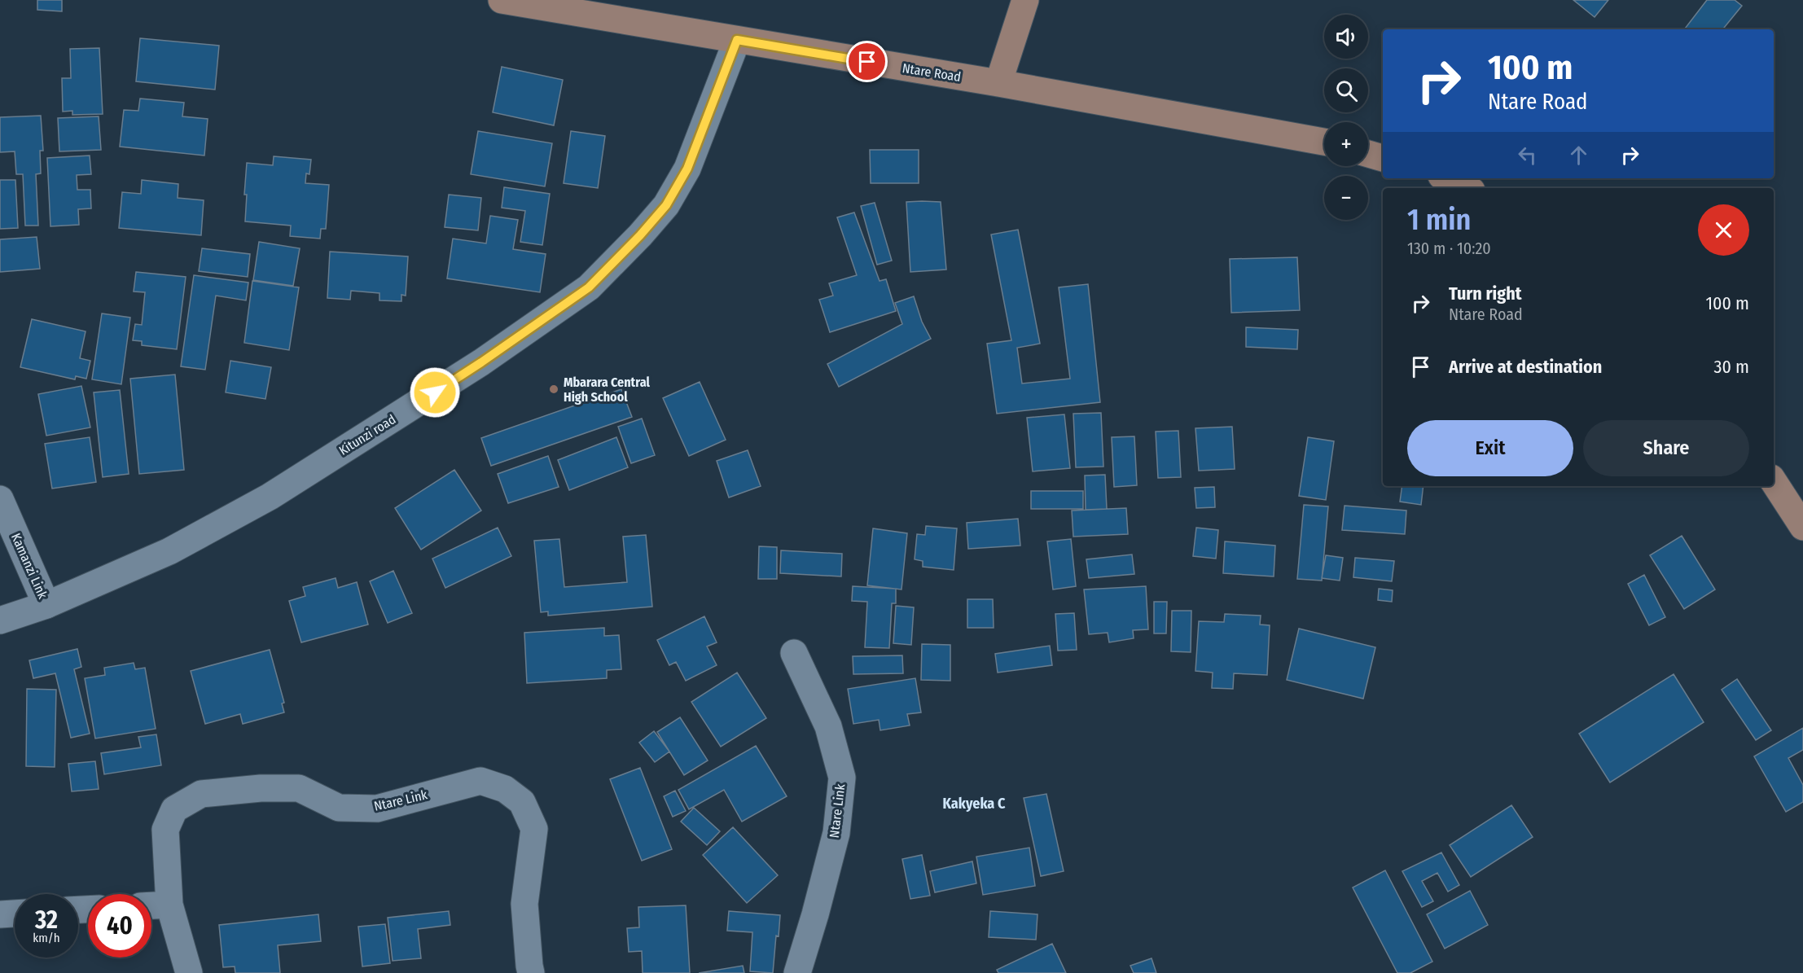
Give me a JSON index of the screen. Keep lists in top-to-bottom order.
{
  "streets": {
    "main road": ["Ntare Road"],
    "street": ["Kitunzi road", "Kamanzi Link", "Ntare Link"]
  },
  "crossings": [
    ["Ntare Road", "Kitunzi road"],
    ["Kitunzi road", "Kamanzi Link"]
  ],
  "districts": ["Kakyeka C"],
  "places": ["Mbarara Central High School"],
  "page": {
    "map_buttons": ["+", "−"],
    "turn": ["100 m", "Ntare Road"],
    "heading": ["1 min", "130 m · 10:20"],
    "list": [
      {
        "name": "Turn right",
        "note": "Ntare Road",
        "value": "100 m"
      },
      {
        "name": "Arrive at destination",
        "value": "30 m"
      }
    ],
    "buttons": ["Exit", "Share"],
    "speed": "32 km/h",
    "limit": "40"
  }
}
